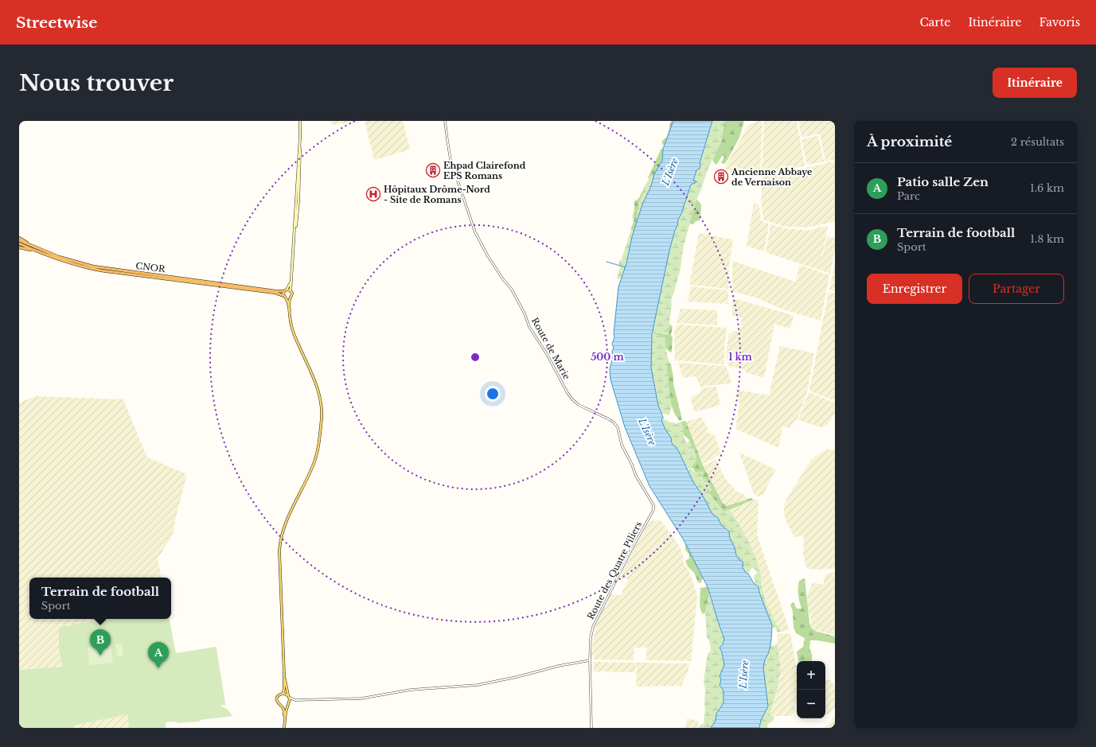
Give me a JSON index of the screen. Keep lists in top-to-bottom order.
{
  "streets": {
    "highway": ["CNOR"],
    "street": ["Route de Marie", "Route des Quatre Piliers"]
  },
  "crossings": [
    ["Route de Marie", "Route des Quatre Piliers"]
  ],
  "water": ["L'Isère"],
  "places": {
    "building": ["Ehpad Clairefond EPS Romans", "Ancienne Abbaye de Vernaison"],
    "hospital": ["Hôpitaux Drôme-Nord - Site de Romans"]
  },
  "page": {
    "header": "Streetwise",
    "nav": ["Carte", "Itinéraire", "Favoris"],
    "buttons": [
      "Itinéraire",
      ["Enregistrer", "Partager"]
    ],
    "title": "Nous trouver",
    "heading": ["À proximité", "2 résultats"],
    "list": [
      {
        "mark": "A",
        "name": "Patio salle Zen",
        "note": "Parc",
        "value": "1.6 km"
      },
      {
        "mark": "B",
        "name": "Terrain de football",
        "note": "Sport",
        "value": "1.8 km"
      }
    ],
    "popup": ["Terrain de football", "Sport"],
    "pins": ["B", "A"],
    "map_buttons": ["+", "−"]
  },
  "rings": ["500 m", "1 km"]
}
